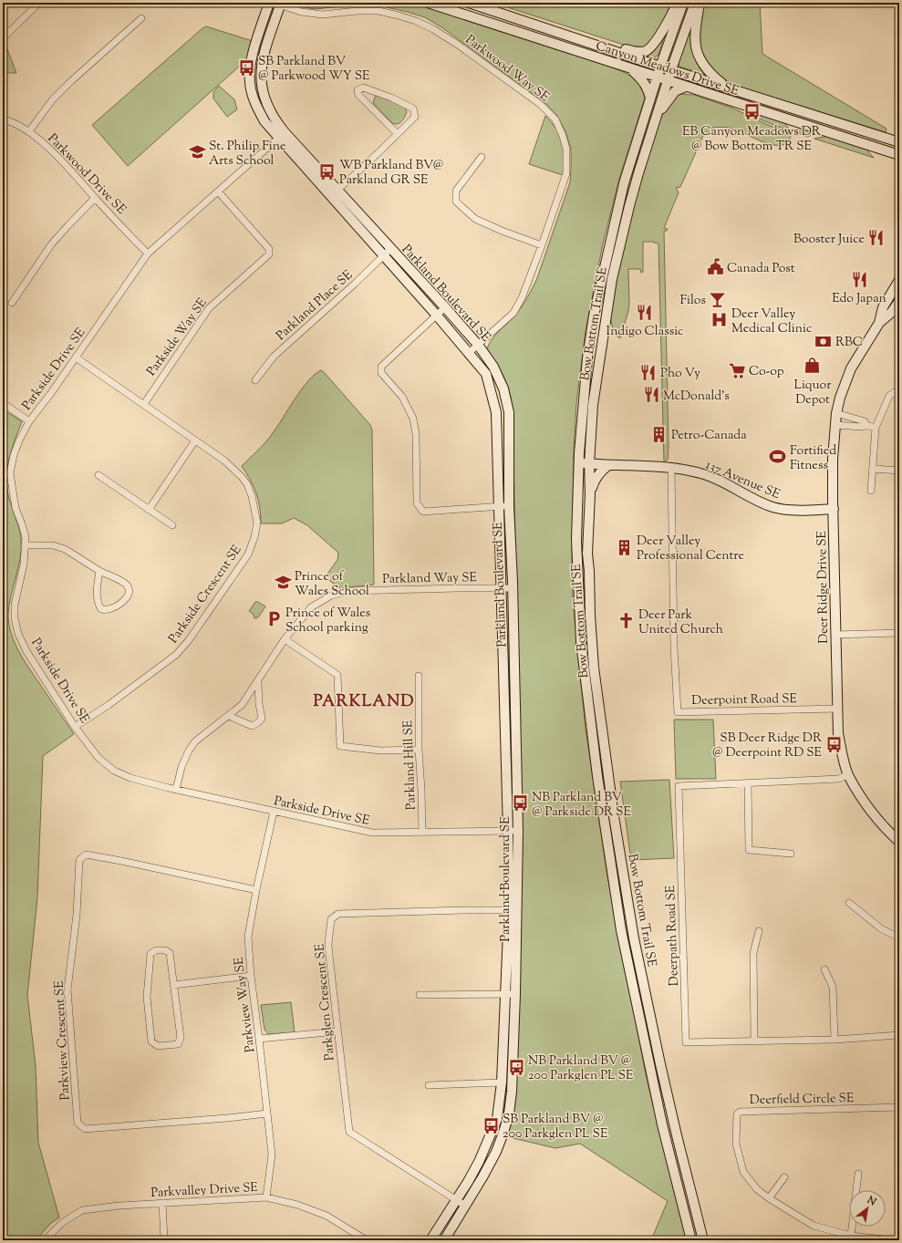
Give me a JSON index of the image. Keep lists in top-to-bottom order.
{
  "streets": {
    "street": [
      "Parkwood Way SE",
      "Canyon Meadows Drive SE",
      "Parkwood Drive SE",
      "Parkland Boulevard SE",
      "Parkland Place SE",
      "Bow Bottom Trail SE",
      "Parkside Way SE",
      "Parkside Drive SE",
      "137 Avenue SE",
      "Parkland Way SE",
      "Deer Ridge Drive SE",
      "Parkside Crescent SE",
      "Deerpoint Road SE",
      "Parkland Hill SE",
      "Deerpath Road SE",
      "Parkglen Crescent SE",
      "Parkview Way SE",
      "Parkview Crescent SE",
      "Deerfield Circle SE",
      "Parkvalley Drive SE"
    ]
  },
  "crossings": [
    ["Parkwood Way SE", "Parkland Boulevard SE"],
    ["Canyon Meadows Drive SE", "Bow Bottom Trail SE"],
    ["Parkwood Drive SE", "Parkside Drive SE"],
    ["Parkland Boulevard SE", "Parkland Place SE"],
    ["Parkland Boulevard SE", "Parkside Drive SE"],
    ["Parkland Boulevard SE", "Parkland Way SE"],
    ["Parkland Boulevard SE", "Parkglen Crescent SE"],
    ["Bow Bottom Trail SE", "137 Avenue SE"],
    ["Parkside Way SE", "Parkside Drive SE"],
    ["Parkside Way SE", "Parkside Crescent SE"],
    ["Parkside Drive SE", "Parkland Way SE"],
    ["Parkside Drive SE", "Parkside Crescent SE"],
    ["Parkside Drive SE", "Parkland Hill SE"],
    ["Parkside Drive SE", "Parkview Way SE"],
    ["137 Avenue SE", "Deer Ridge Drive SE"],
    ["137 Avenue SE", "Deerpoint Road SE"],
    ["Deer Ridge Drive SE", "Deerpoint Road SE"],
    ["Deer Ridge Drive SE", "Deerpath Road SE"],
    ["Parkview Way SE", "Parkview Crescent SE"],
    ["Parkview Way SE", "Parkvalley Drive SE"]
  ],
  "districts": ["PARKLAND"],
  "places": {
    "bus stop": [
      "SB Parkland BV @ Parkwood WY SE",
      "EB Canyon Meadows DR @ Bow Bottom TR SE",
      "WB Parkland BV@ Parkland GR SE",
      "SB Deer Ridge DR @ Deerpoint RD SE",
      "NB Parkland BV @ Parkside DR SE",
      "NB Parkland BV @ 200 Parkglen PL SE",
      "SB Parkland BV @ 200 Parkglen PL SE"
    ],
    "school or university": ["St. Philip Fine Arts School", "Prince of Wales School"],
    "restaurant": [
      "Booster Juice",
      "Edo Japan",
      "Indigo Classic",
      "Pho Vy",
      "McDonald's"
    ],
    "public building": ["Canada Post"],
    "bar": ["Filos"],
    "hospital": ["Deer Valley Medical Clinic"],
    "bank": ["RBC"],
    "shop": ["Liquor Depot"],
    "supermarket": ["Co-op"],
    "building": ["Petro-Canada", "Deer Valley Professional Centre"],
    "sports": ["Fortified Fitness"],
    "parking": ["Prince of Wales School parking"],
    "church": ["Deer Park United Church"]
  },
  "north": "top right"
}
